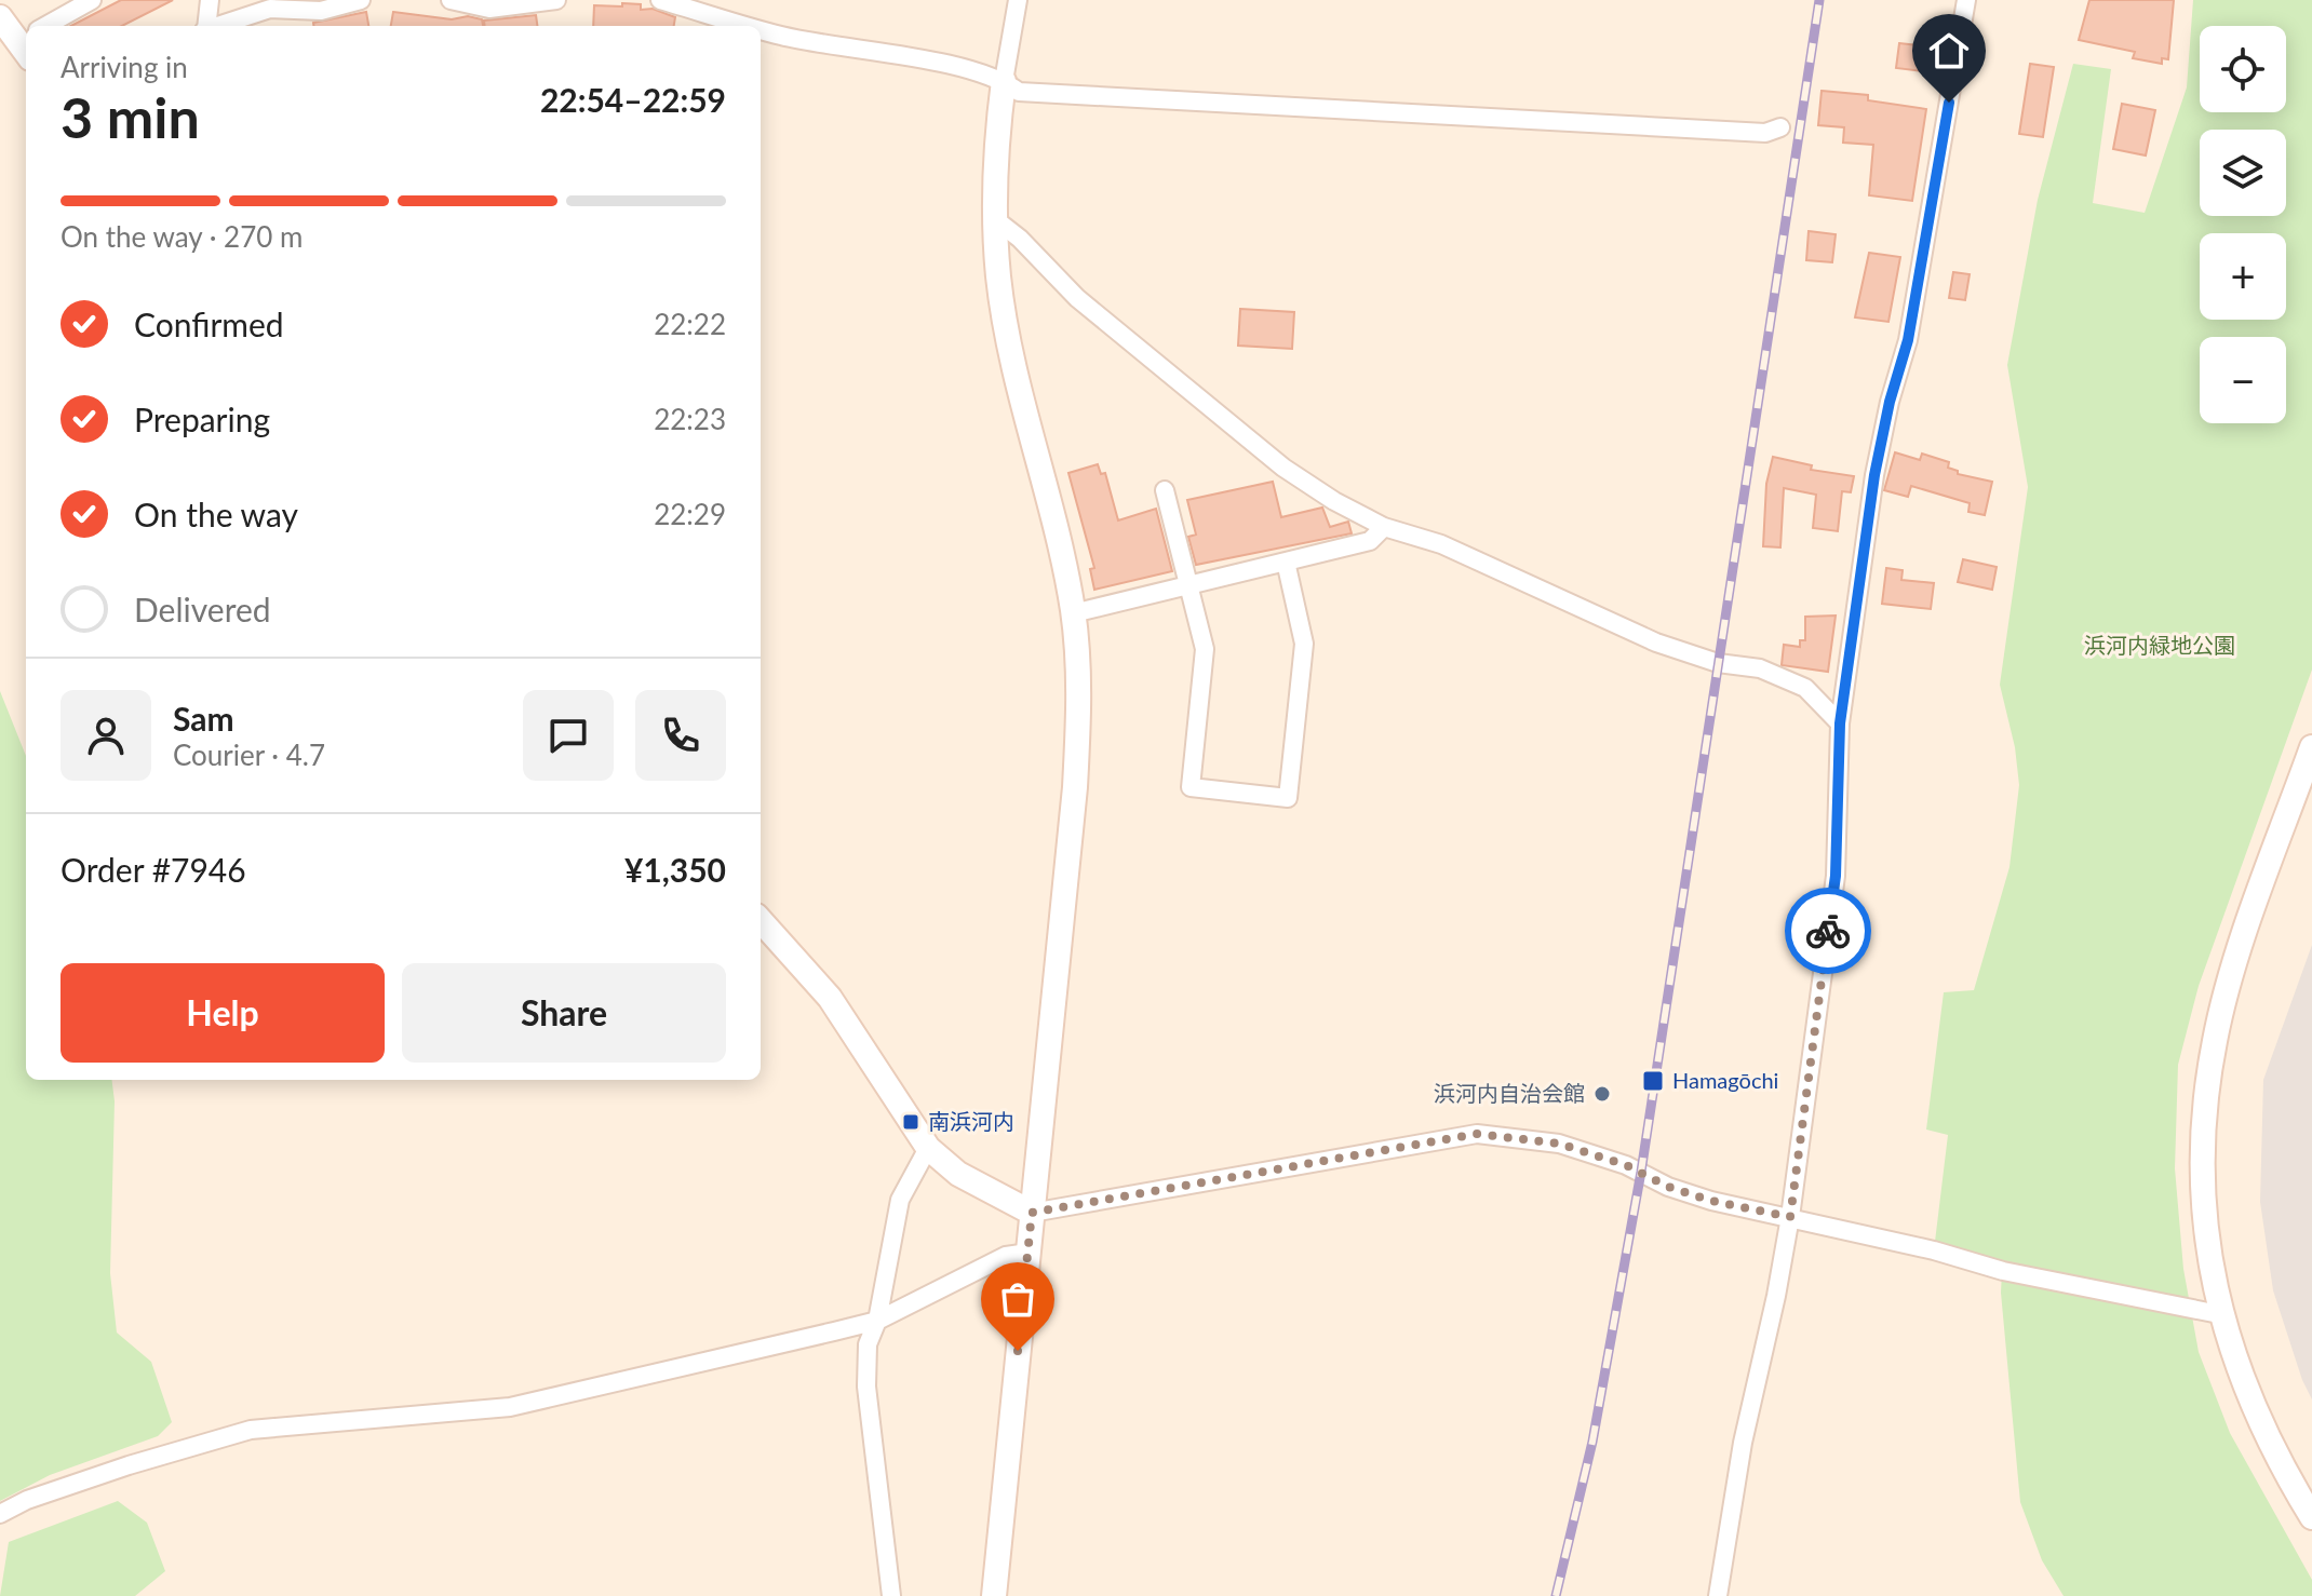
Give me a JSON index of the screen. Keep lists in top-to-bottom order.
{
  "parks": ["浜河内緑地公園"],
  "places": {
    "transit": ["Hamagōchi", "南浜河内"],
    "other": ["浜河内自治会館"]
  },
  "page": {
    "map_buttons": ["+", "−"],
    "heading": ["3 min", "Arriving in", "22:54–22:59"],
    "panel": [
      "Sam",
      "Courier · 4.7",
      "Order #7946",
      "¥1,350"
    ],
    "bar": "On the way · 270 m",
    "list": [
      ["Confirmed", "22:22"],
      ["Preparing", "22:23"],
      ["On the way", "22:29"],
      "Delivered"
    ],
    "buttons": ["Help", "Share"]
  }
}
